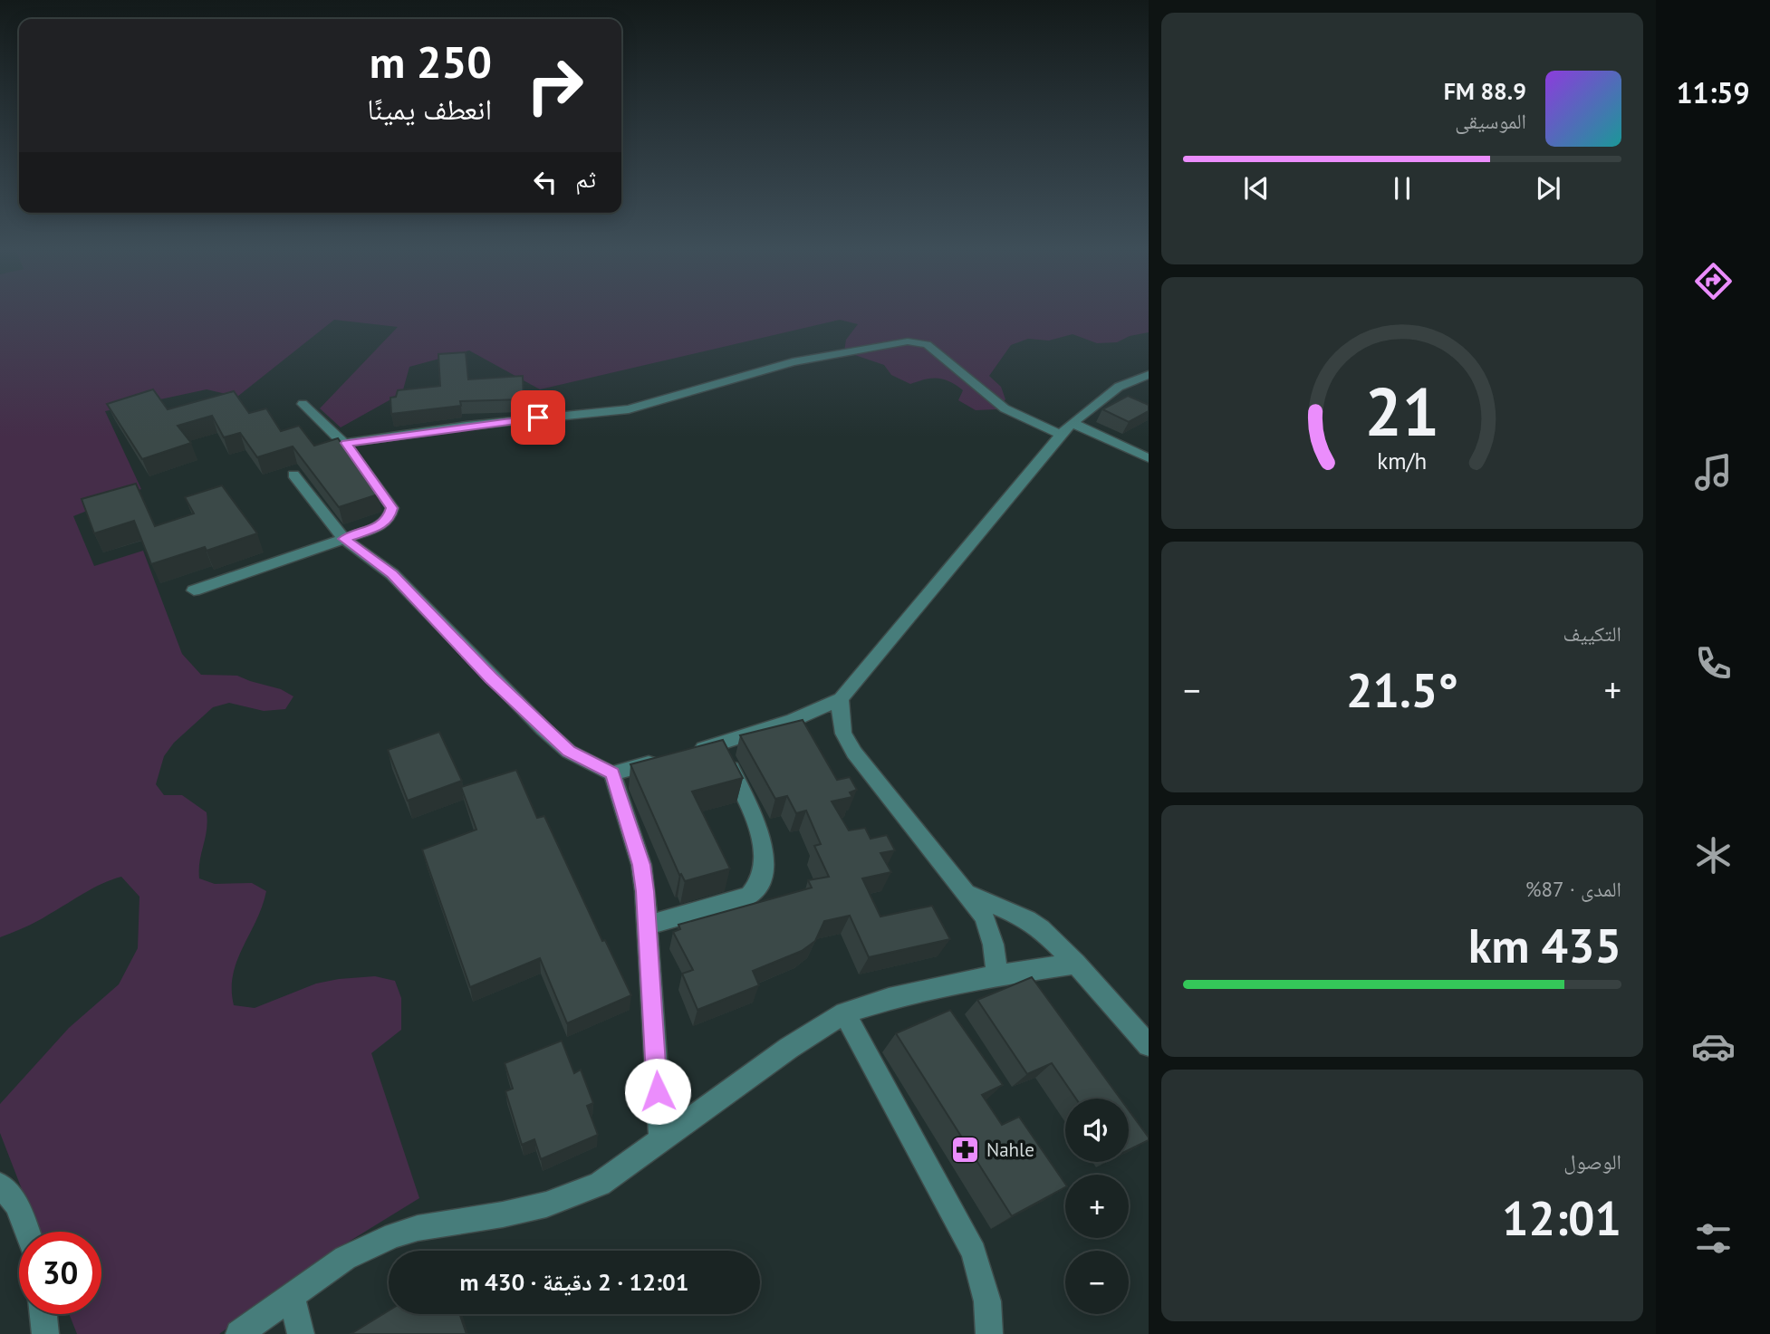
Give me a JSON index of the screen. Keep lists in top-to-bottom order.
{
  "places": {
    "pharmacy": ["Nahle"]
  },
  "page": {
    "tabs": "11:59",
    "turn": ["250 m", "انعطف يمينًا"],
    "song": ["88.9 FM", "الموسيقى"],
    "then": "ثم",
    "tile": [
      "التكييف",
      ["المدى · 87%", "435 km"],
      ["الوصول", "12:01"]
    ],
    "heat": ["−", "21.5°", "+"],
    "map_buttons": ["+", "−"],
    "limit": "30",
    "trip": "12:01 · 2 دقيقة · 430 m",
    "gauge": ["21", "km/h"]
  }
}
